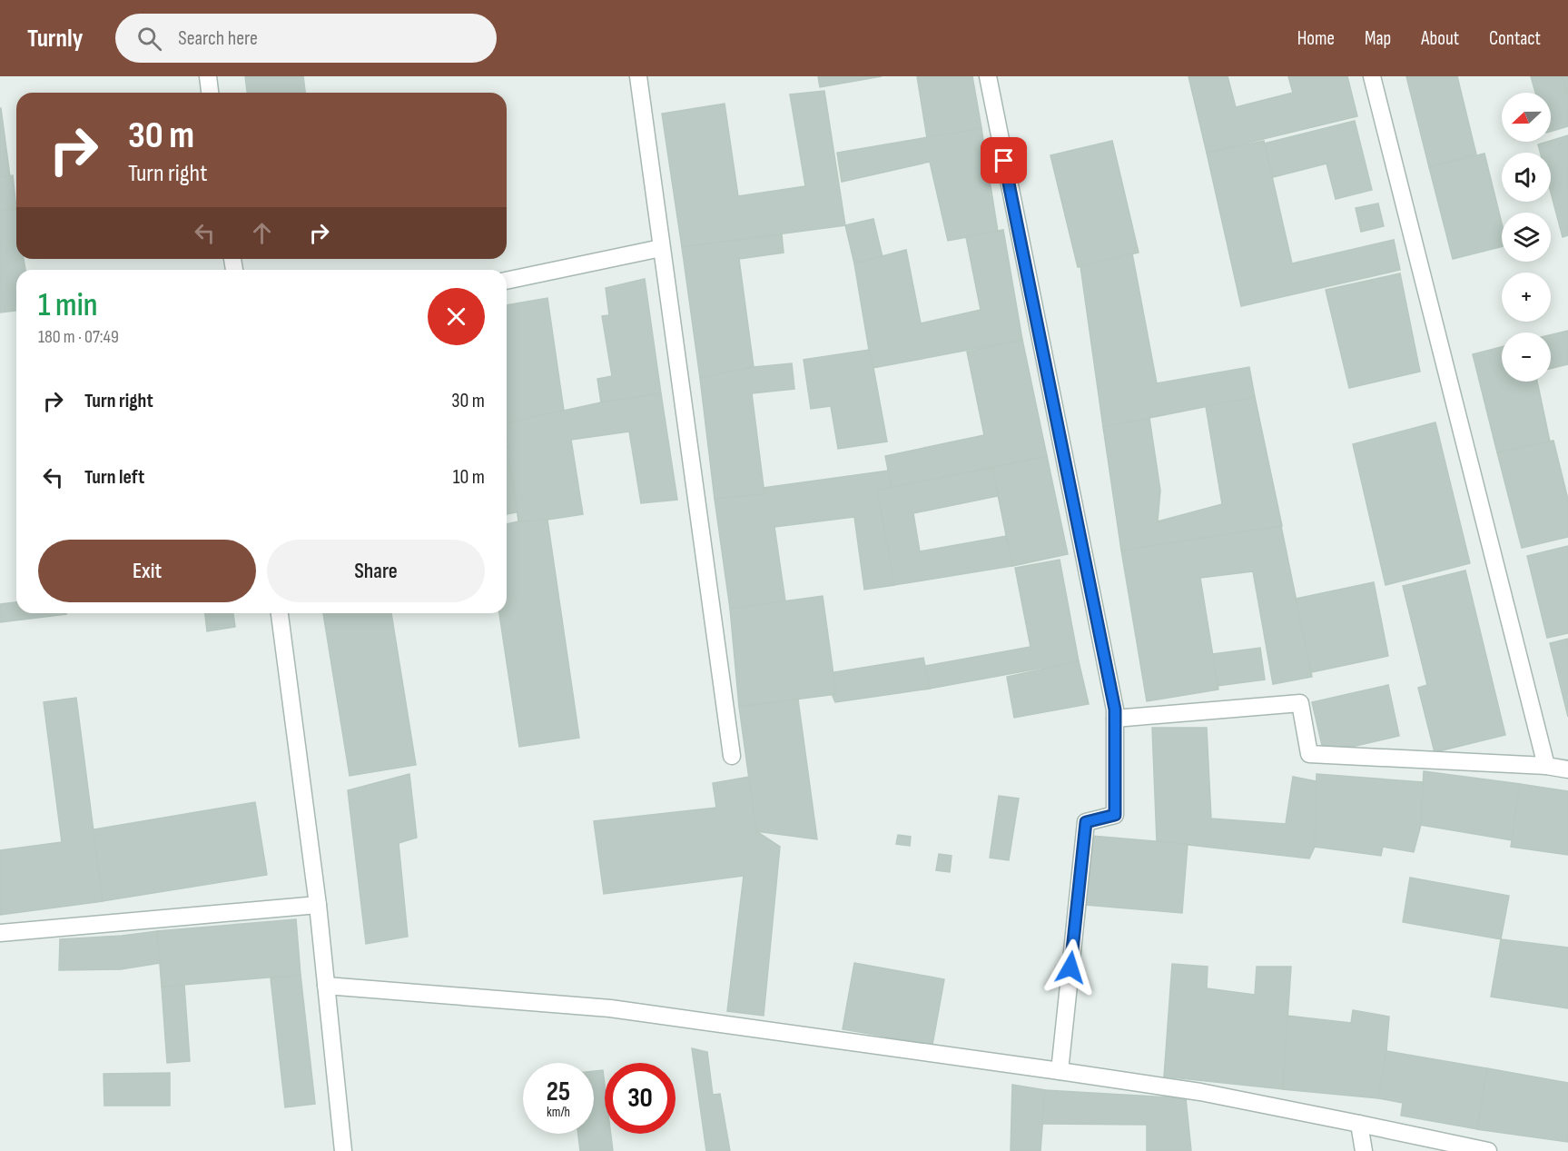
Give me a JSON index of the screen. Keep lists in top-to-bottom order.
{
  "north": "left",
  "page": {
    "header": "Turnly",
    "search": "Search here",
    "nav": [
      "Home",
      "Map",
      "About",
      "Contact"
    ],
    "map_buttons": ["+", "−"],
    "turn": ["30 m", "Turn right"],
    "heading": ["1 min", "180 m · 07:49"],
    "list": [
      {
        "name": "Turn right",
        "value": "30 m"
      },
      {
        "name": "Turn left",
        "value": "10 m"
      }
    ],
    "buttons": ["Exit", "Share"],
    "speed": "25 km/h",
    "limit": "30"
  }
}
